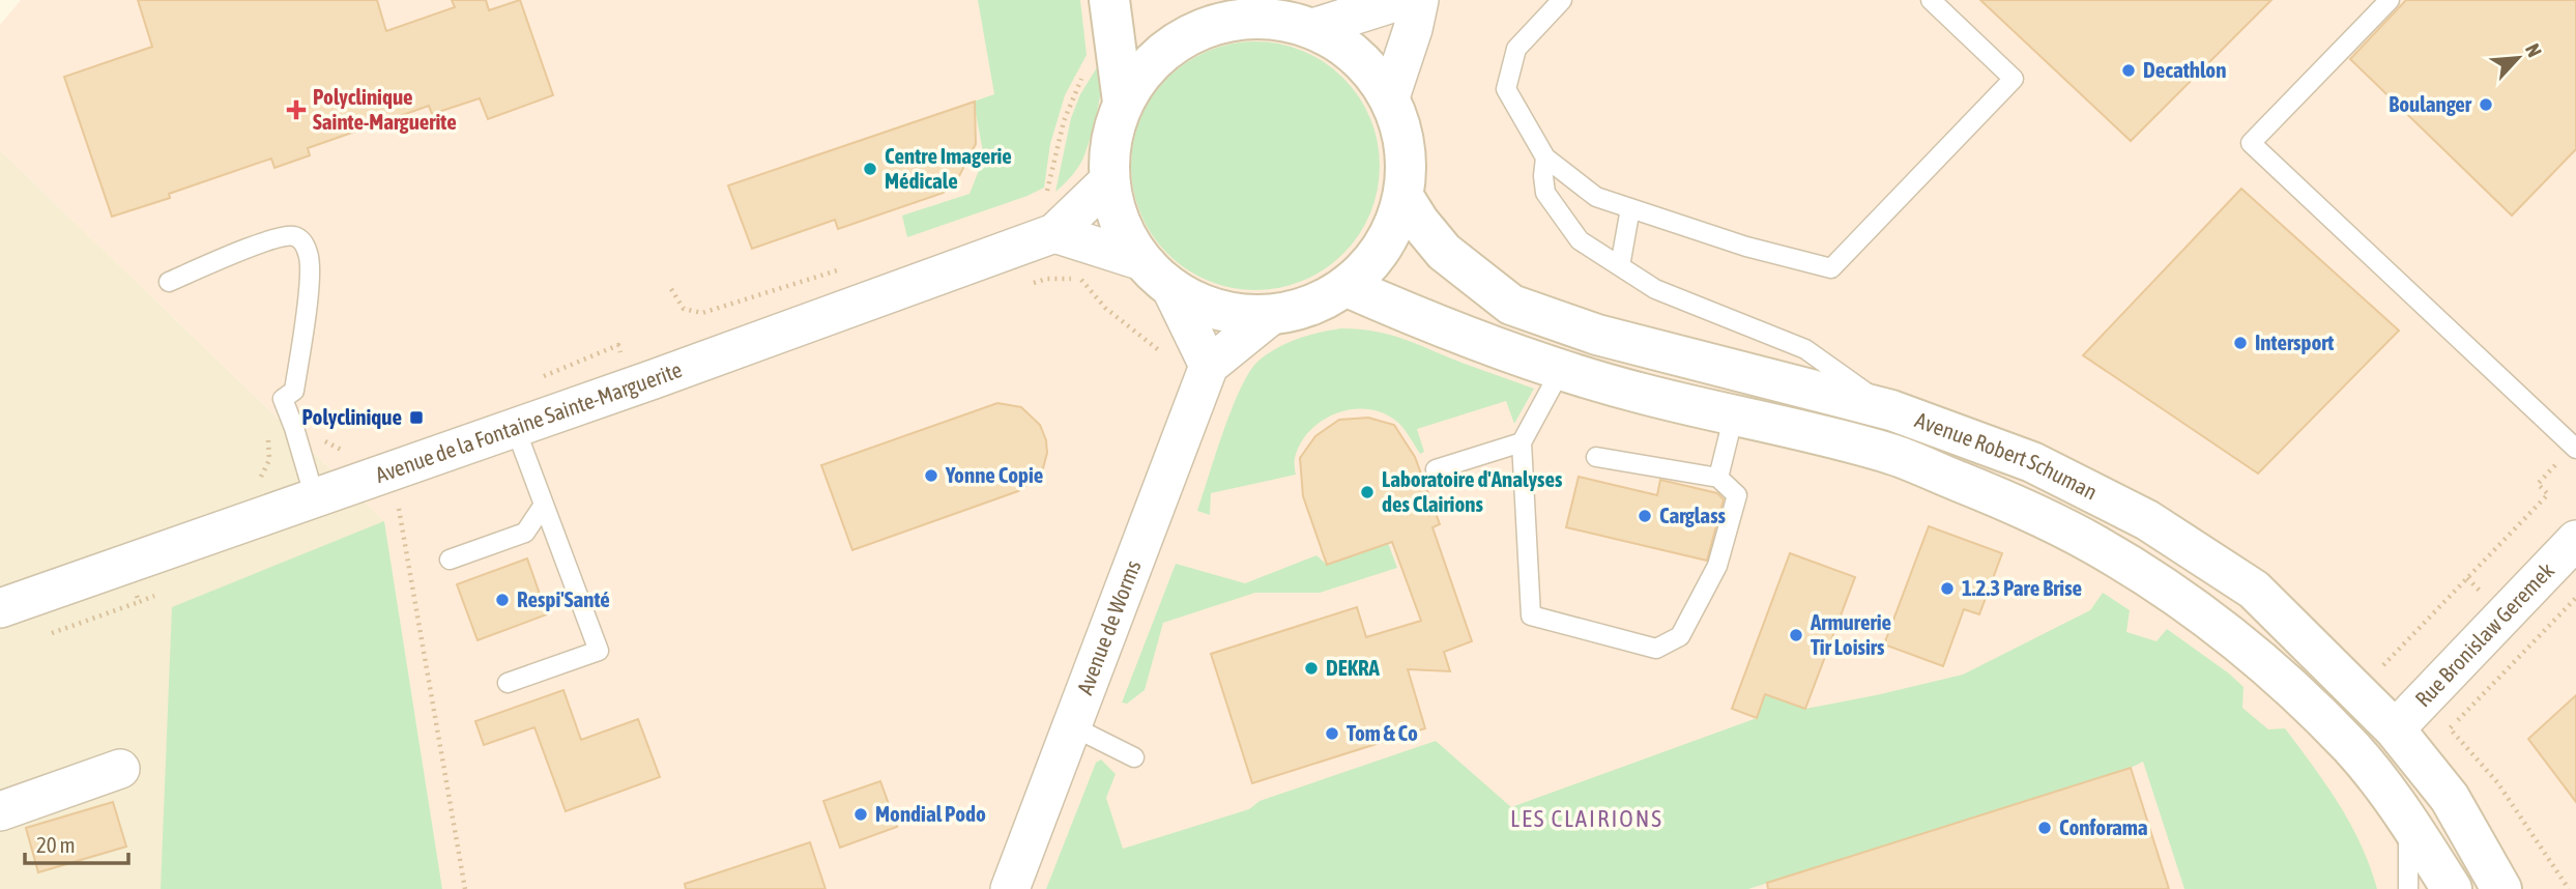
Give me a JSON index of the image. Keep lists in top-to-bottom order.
{
  "streets": {
    "street": [
      "Avenue de la Fontaine Sainte-Marguerite",
      "Avenue Robert Schuman",
      "Avenue de Worms",
      "Rue Bronislaw Geremek"
    ]
  },
  "crossings": [
    ["Avenue Robert Schuman", "Rue Bronislaw Geremek"]
  ],
  "districts": ["LES CLAIRIONS"],
  "places": {
    "other": [
      "Decathlon",
      "Boulanger",
      "Centre Imagerie Médicale",
      "Intersport",
      "Yonne Copie",
      "Laboratoire d'Analyses des Clairions",
      "Carglass",
      "1.2.3 Pare Brise",
      "Respi'Santé",
      "Armurerie Tir Loisirs",
      "DEKRA",
      "Tom & Co",
      "Mondial Podo",
      "Conforama"
    ],
    "health": ["Polyclinique Sainte-Marguerite"],
    "transit": ["Polyclinique"]
  },
  "scale_bar": "20 m",
  "north": "top right"
}
